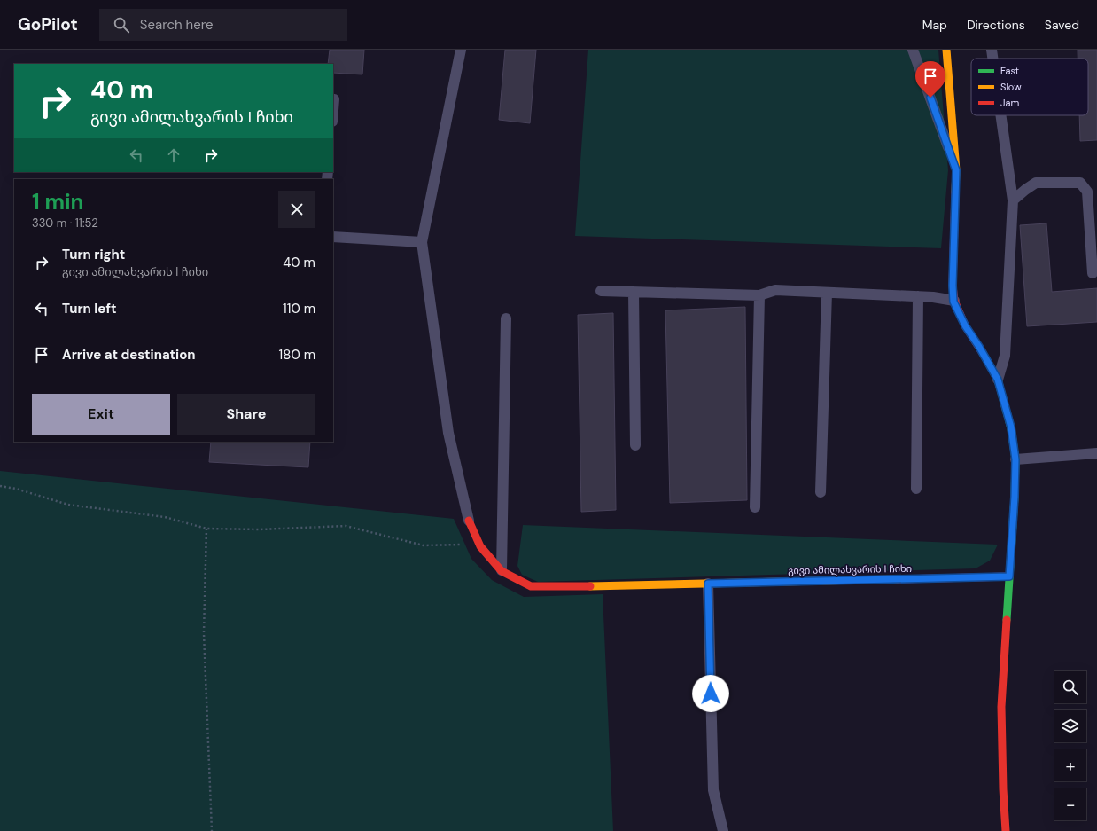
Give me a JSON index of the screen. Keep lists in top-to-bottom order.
{
  "streets": {
    "street": ["გივი ამილახვარის I ჩიხი"]
  },
  "legend": ["Fast", "Slow", "Jam"],
  "page": {
    "header": "GoPilot",
    "search": "Search here",
    "nav": ["Map", "Directions", "Saved"],
    "turn": ["40 m", "გივი ამილახვარის I ჩიხი"],
    "heading": ["1 min", "330 m · 11:52"],
    "list": [
      {
        "name": "Turn right",
        "note": "გივი ამილახვარის I ჩიხი",
        "value": "40 m"
      },
      {
        "name": "Turn left",
        "value": "110 m"
      },
      {
        "name": "Arrive at destination",
        "value": "180 m"
      }
    ],
    "buttons": ["Exit", "Share"],
    "map_buttons": ["+", "−"]
  }
}
